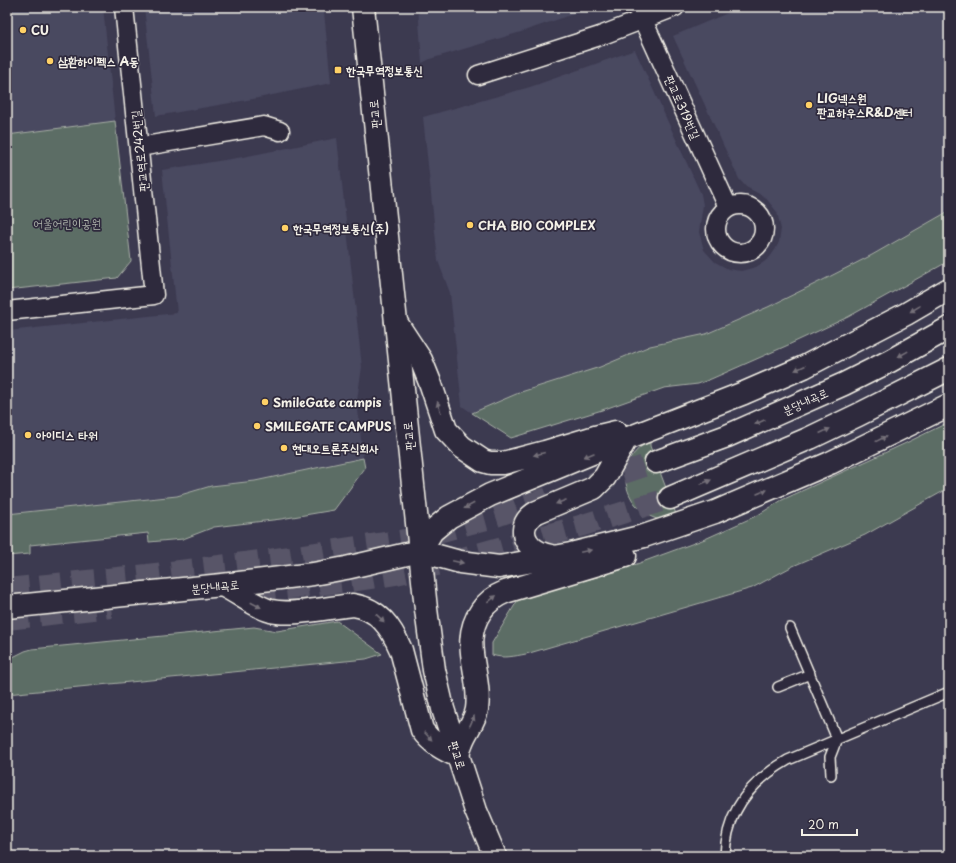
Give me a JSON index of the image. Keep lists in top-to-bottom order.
{
  "streets": {
    "main road": ["판교로", "분당내곡로"],
    "street": ["판교로319번길", "판교역로242번길"]
  },
  "crossings": [
    ["판교로", "분당내곡로"]
  ],
  "parks": ["어울어린이공원"],
  "places": {
    "other": [
      "CU",
      "삼환하이펙스 A동",
      "LIG넥스원 판교하우스R&D센터",
      "CHA BIO COMPLEX",
      "한국무역정보통신(주)",
      "SmileGate campis",
      "SMILEGATE CAMPUS",
      "아이디스 타워",
      "현대오트론주식회사"
    ],
    "transit": ["한국무역정보통신"]
  },
  "scale_bar": "20 m"
}
